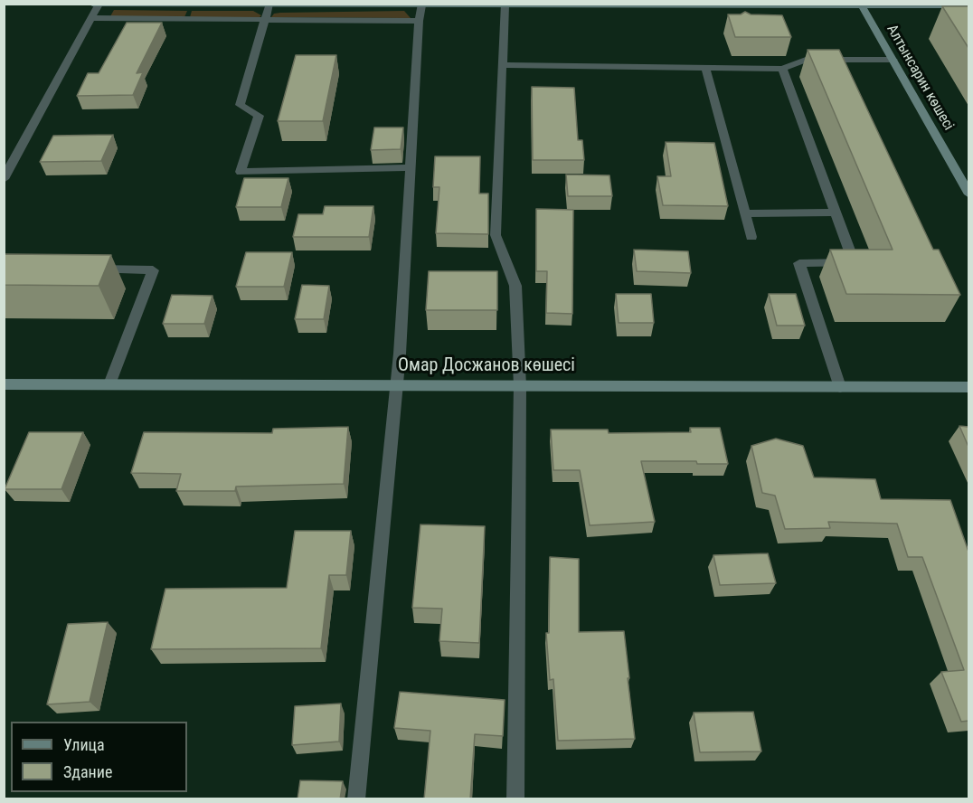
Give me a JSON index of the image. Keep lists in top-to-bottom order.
{
  "streets": {
    "street": ["Алтынсарин көшесі", "Омар Досжанов көшесі"]
  },
  "legend": ["Улица", "Здание"]
}
